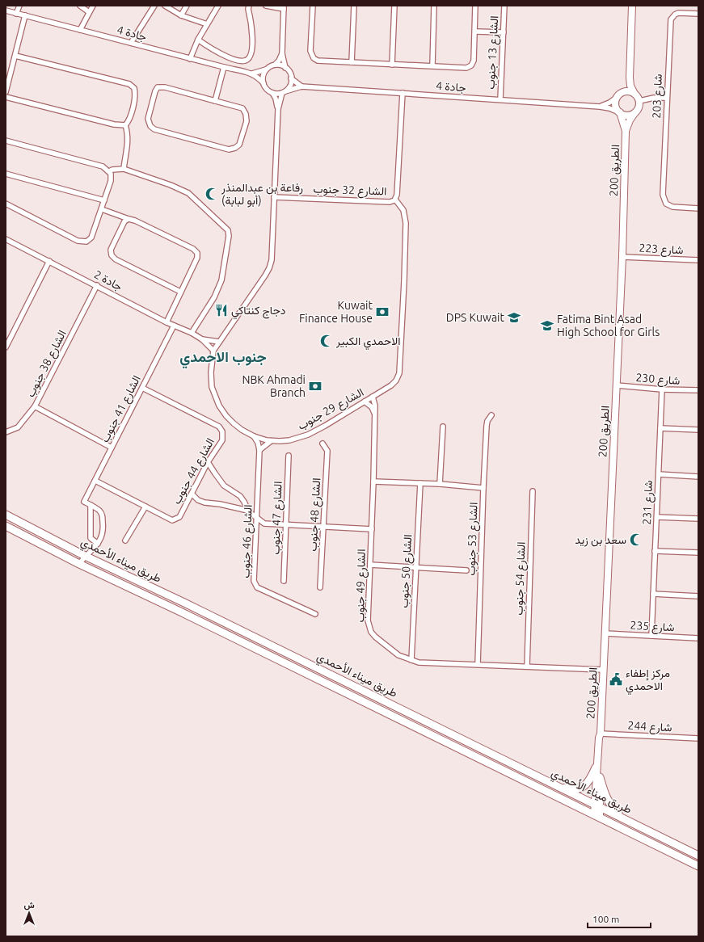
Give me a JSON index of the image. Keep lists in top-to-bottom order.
{
  "streets": {
    "main road": ["الطريق 200", "طريق ميناء الأحمدي"],
    "street": [
      "جادة 4",
      "الشارع 13 جنوب",
      "شارع 203",
      "الشارع 32 جنوب",
      "شارع 223",
      "جادة 2",
      "الشارع 38 جنوب",
      "شارع 230",
      "الشارع 41 جنوب",
      "الشارع 29 جنوب",
      "الشارع 44 جنوب",
      "شارع 231",
      "الشارع 48 جنوب",
      "الشارع 47 جنوب",
      "الشارع 53 جنوب",
      "الشارع 46 جنوب",
      "الشارع 50 جنوب",
      "الشارع 54 جنوب",
      "الشارع 49 جنوب",
      "شارع 235",
      "شارع 244"
    ]
  },
  "crossings": [
    ["جادة 4", "الشارع 13 جنوب"],
    ["جادة 4", "الطريق 200"],
    ["جادة 4", "الشارع 32 جنوب"],
    ["جادة 4", "الشارع 29 جنوب"],
    ["الطريق 200", "شارع 223"],
    ["الطريق 200", "شارع 230"],
    ["الطريق 200", "طريق ميناء الأحمدي"],
    ["الطريق 200", "الشارع 49 جنوب"],
    ["الطريق 200", "شارع 235"],
    ["الطريق 200", "شارع 244"],
    ["الشارع 32 جنوب", "الشارع 29 جنوب"],
    ["جادة 2", "الشارع 38 جنوب"],
    ["جادة 2", "الشارع 41 جنوب"],
    ["جادة 2", "الشارع 29 جنوب"],
    ["الشارع 38 جنوب", "الشارع 41 جنوب"],
    ["شارع 230", "شارع 231"],
    ["الشارع 41 جنوب", "الشارع 44 جنوب"],
    ["الشارع 29 جنوب", "الشارع 46 جنوب"],
    ["الشارع 29 جنوب", "الشارع 49 جنوب"],
    ["شارع 231", "شارع 235"],
    ["الشارع 53 جنوب", "الشارع 49 جنوب"],
    ["الشارع 50 جنوب", "الشارع 49 جنوب"],
    ["الشارع 54 جنوب", "الشارع 49 جنوب"]
  ],
  "districts": ["جنوب الاحمدي"],
  "places": {
    "mosque": ["رفاعة بن عبدالمنذر (أبو لبابة)", "الاحمدي الكبير", "سعد بن زيد"],
    "restaurant": ["دجاج كنتاكي"],
    "bank": ["Kuwait Finance House", "NBK Ahmadi Branch"],
    "school or university": ["DPS Kuwait", "Fatima Bint Asad High School for Girls"],
    "public building": ["مركز إطفاء الاحمدي"]
  },
  "scale_bar": "100 m",
  "north": "top"
}
